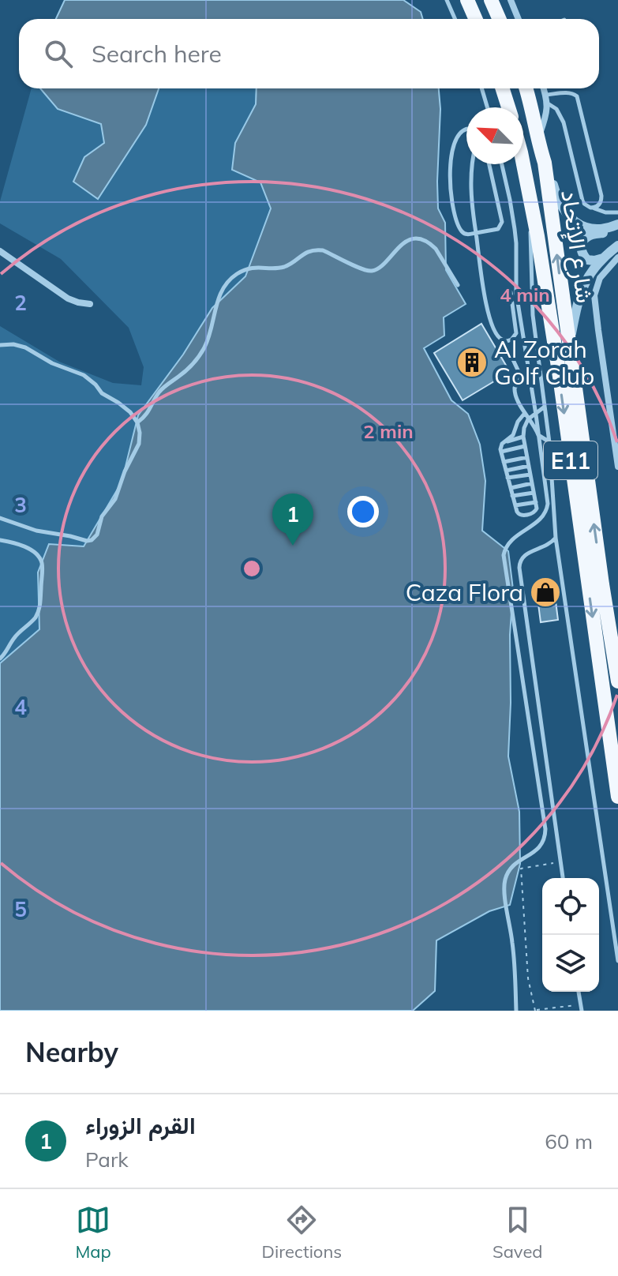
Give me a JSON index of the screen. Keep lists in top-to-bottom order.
{
  "streets": {
    "highway": ["شارع الإتحاد", "E11"]
  },
  "places": {
    "building": ["Al Zorah Golf Club"],
    "shop": ["Caza Flora"]
  },
  "north": "top left",
  "page": {
    "search": "Search here",
    "pins": "1",
    "heading": "Nearby",
    "list": [
      {
        "mark": "1",
        "name": "القرم الزوراء",
        "note": "Park",
        "value": "60 m"
      }
    ],
    "nav": ["Map", "Directions", "Saved"]
  },
  "grid": {
    "rows": [
      "2",
      "3",
      "4",
      "5"
    ]
  },
  "rings": ["4 min", "2 min"]
}
